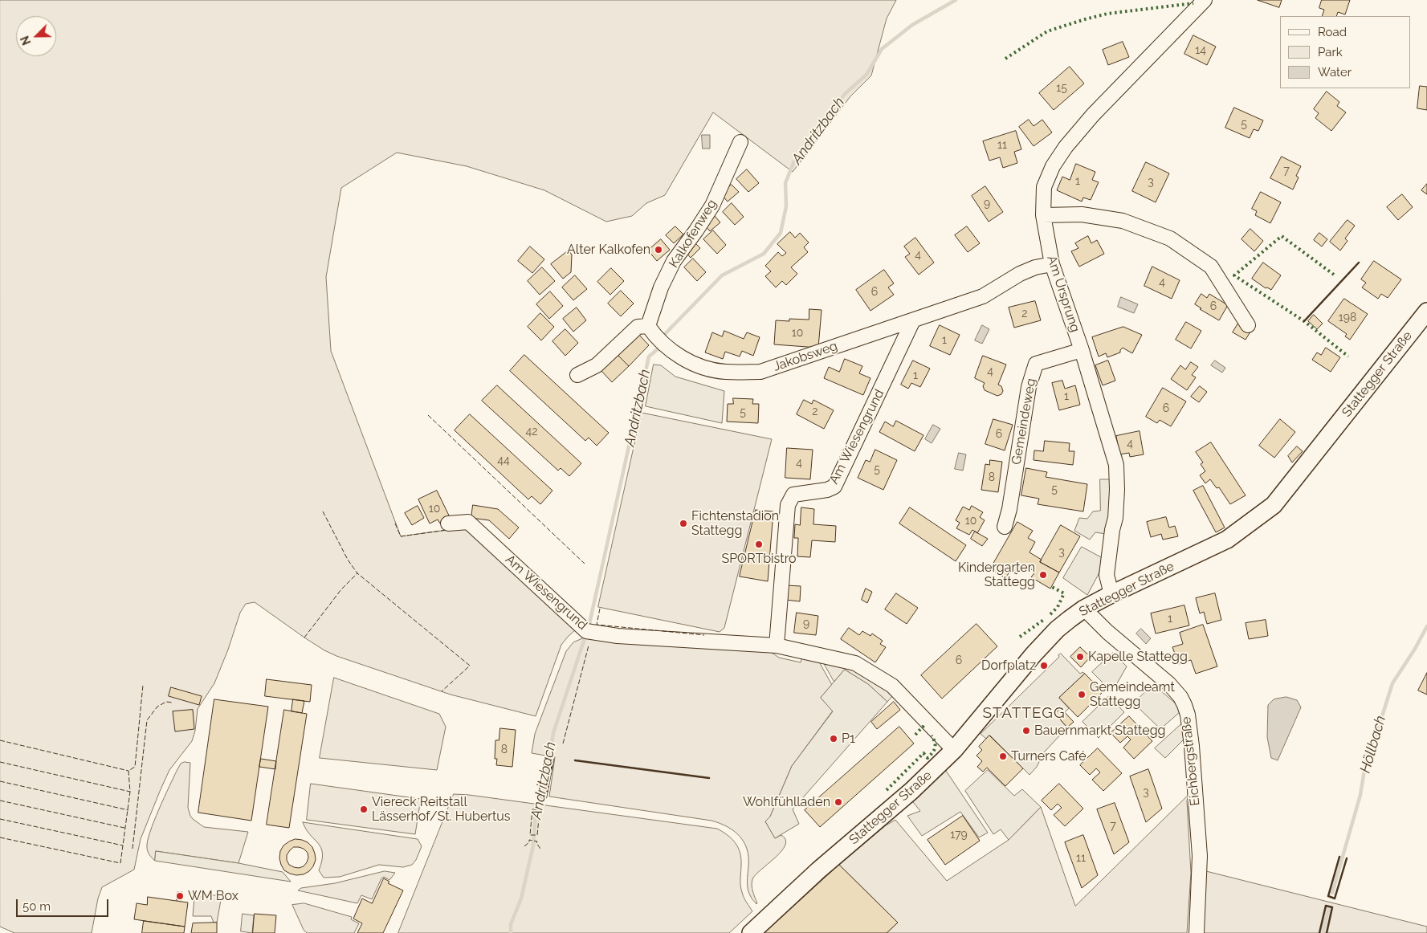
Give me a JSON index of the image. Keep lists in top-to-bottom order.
{
  "streets": {
    "main road": ["Stattegger Straße"],
    "street": [
      "Kalkofenweg",
      "Am Ursprung",
      "Jakobsweg",
      "Gemeindeweg",
      "Am Wiesengrund",
      "Eichbergstraße"
    ]
  },
  "crossings": [
    ["Kalkofenweg", "Jakobsweg"],
    ["Am Ursprung", "Jakobsweg"],
    ["Am Ursprung", "Stattegger Straße"],
    ["Am Ursprung", "Gemeindeweg"],
    ["Jakobsweg", "Am Wiesengrund"],
    ["Stattegger Straße", "Am Wiesengrund"],
    ["Stattegger Straße", "Eichbergstraße"]
  ],
  "districts": ["STATTEGG"],
  "water": ["Andritzbach", "Höllbach"],
  "places": [
    "Alter Kalkofen",
    "Fichtenstadion Stattegg",
    "SPORTbistro",
    "Kindergarten Stattegg",
    "Kapelle Stattegg",
    "Dorfplatz",
    "Gemeindeamt Stattegg",
    "Bauernmarkt Stattegg",
    "P1",
    "Turners Café",
    "Wohlfühlladen",
    "Viereck Reitstall Lässerhof/St. Hubertus",
    "WM Box"
  ],
  "house_numbers": [
    "14",
    "15",
    "5",
    "11",
    "7",
    "1",
    "3",
    "9",
    "4",
    "4",
    "6",
    "6",
    "2",
    "198",
    "10",
    "1",
    "4",
    "1",
    "1",
    "6",
    "2",
    "5",
    "42",
    "6",
    "4",
    "44",
    "4",
    "5",
    "8",
    "5",
    "10",
    "10",
    "3",
    "1",
    "9",
    "6",
    "8",
    "3",
    "7",
    "179",
    "11"
  ],
  "legend": ["Road", "Park", "Water"],
  "scale_bar": "50 m",
  "north": "bottom left"
}
